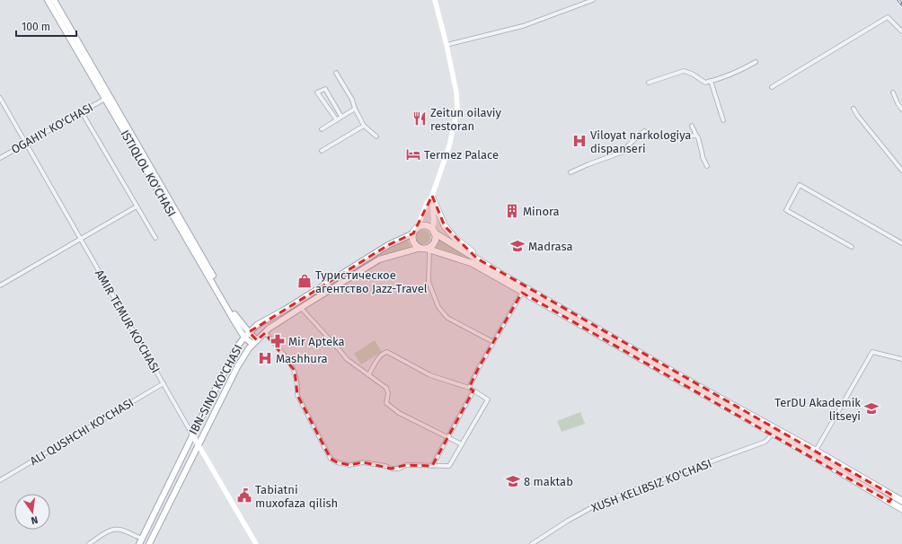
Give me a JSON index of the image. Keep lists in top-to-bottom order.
{
  "streets": {
    "main road": ["ISTIQLOL KO'CHASI", "AMIR TEMUR KO'CHASI", "IBN-SINO KO'CHASI"],
    "street": ["OGAHIY KO'CHASI", "ALI QUSHCHI KO'CHASI", "XUSH KELIBSIZ KO'CHASI"]
  },
  "crossings": [
    ["OGAHIY KO'CHASI", "ISTIQLOL KO'CHASI"],
    ["OGAHIY KO'CHASI", "AMIR TEMUR KO'CHASI"],
    ["ISTIQLOL KO'CHASI", "IBN-SINO KO'CHASI"],
    ["AMIR TEMUR KO'CHASI", "IBN-SINO KO'CHASI"],
    ["AMIR TEMUR KO'CHASI", "ALI QUSHCHI KO'CHASI"]
  ],
  "places": {
    "restaurant": ["Zeitun oilaviy restoran"],
    "hospital": ["Viloyat narkologiya dispanseri", "Mashhura"],
    "hotel": ["Termez Palace"],
    "building": ["Minora"],
    "school or university": ["Madrasa", "TerDU Akademik litseyi", "8 maktab"],
    "shop": ["Туристическое агентство Jazz-Travel"],
    "pharmacy": ["Mir Apteka"],
    "public building": ["Tabiatni muxofaza qilish"]
  },
  "scale_bar": "100 m",
  "north": "bottom"
}
